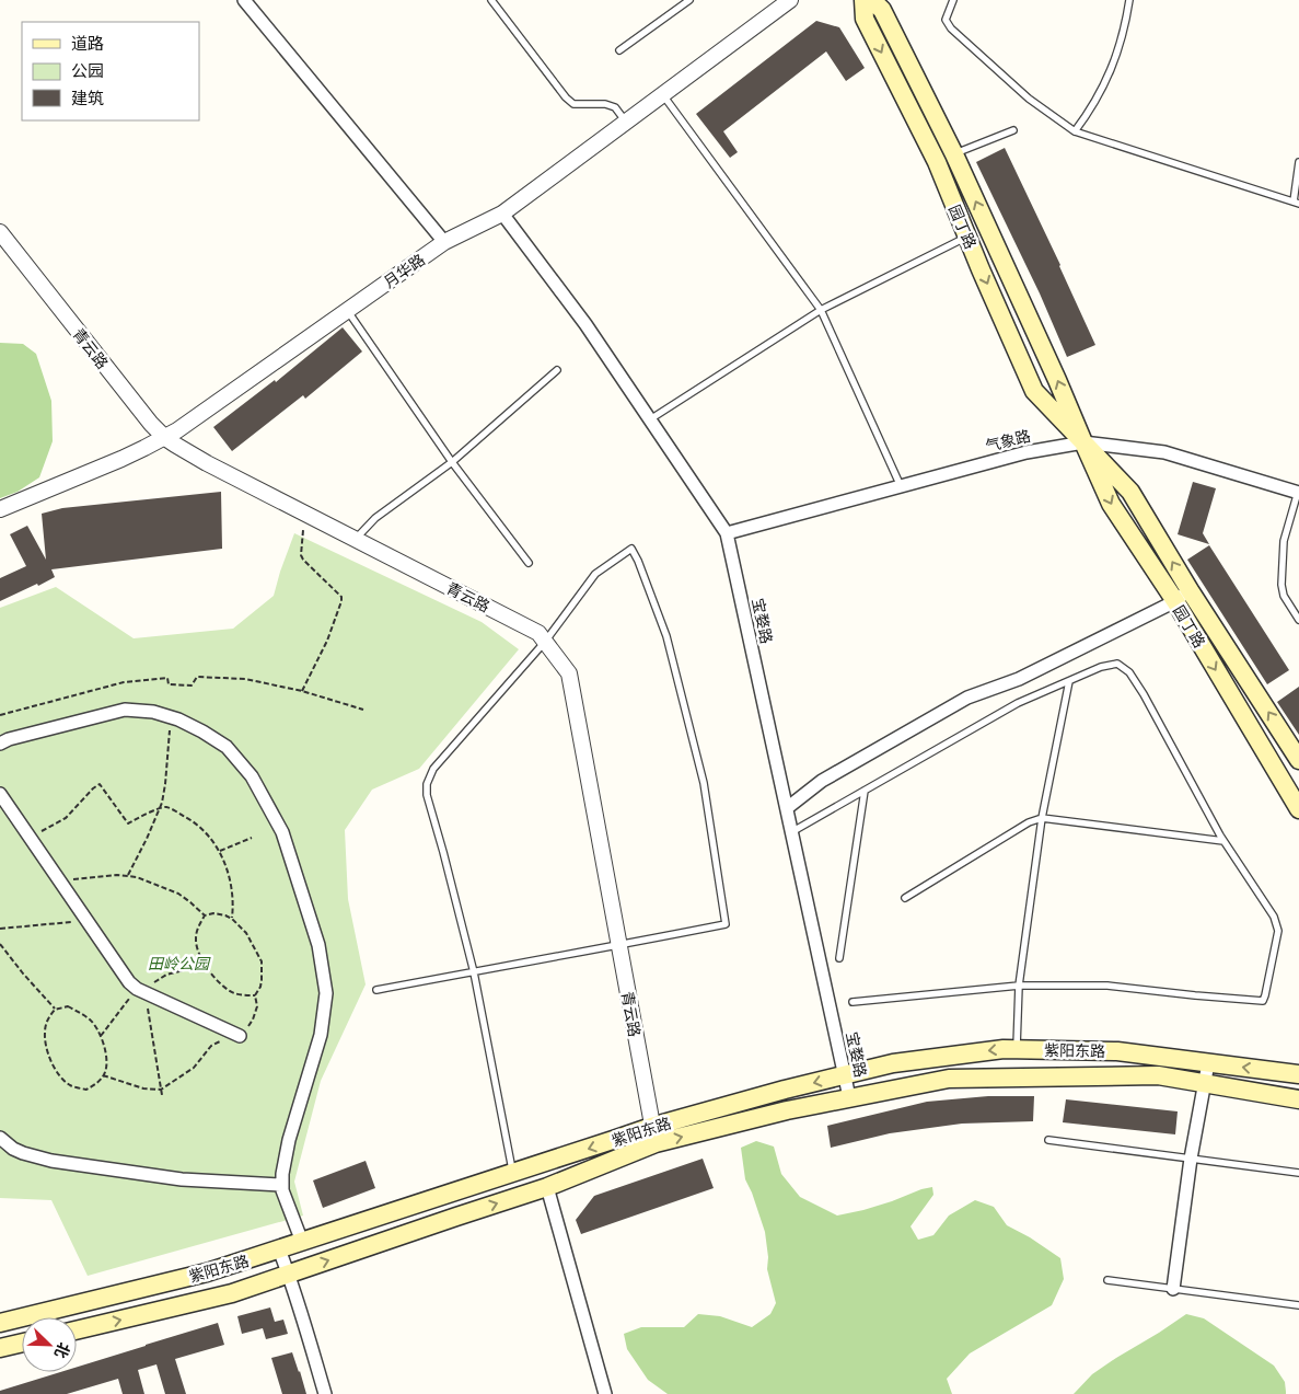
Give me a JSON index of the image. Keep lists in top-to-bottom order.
{
  "streets": {
    "main road": ["园丁路", "紫阳东路"],
    "street": [
      "月华路",
      "青云路",
      "气象路",
      "宝婺路"
    ]
  },
  "crossings": [
    ["园丁路", "气象路"],
    ["月华路", "青云路"],
    ["月华路", "宝婺路"],
    ["青云路", "紫阳东路"],
    ["气象路", "宝婺路"],
    ["宝婺路", "紫阳东路"]
  ],
  "parks": ["田岭公园"],
  "legend": ["道路", "公园", "建筑"],
  "north": "bottom right"
}
